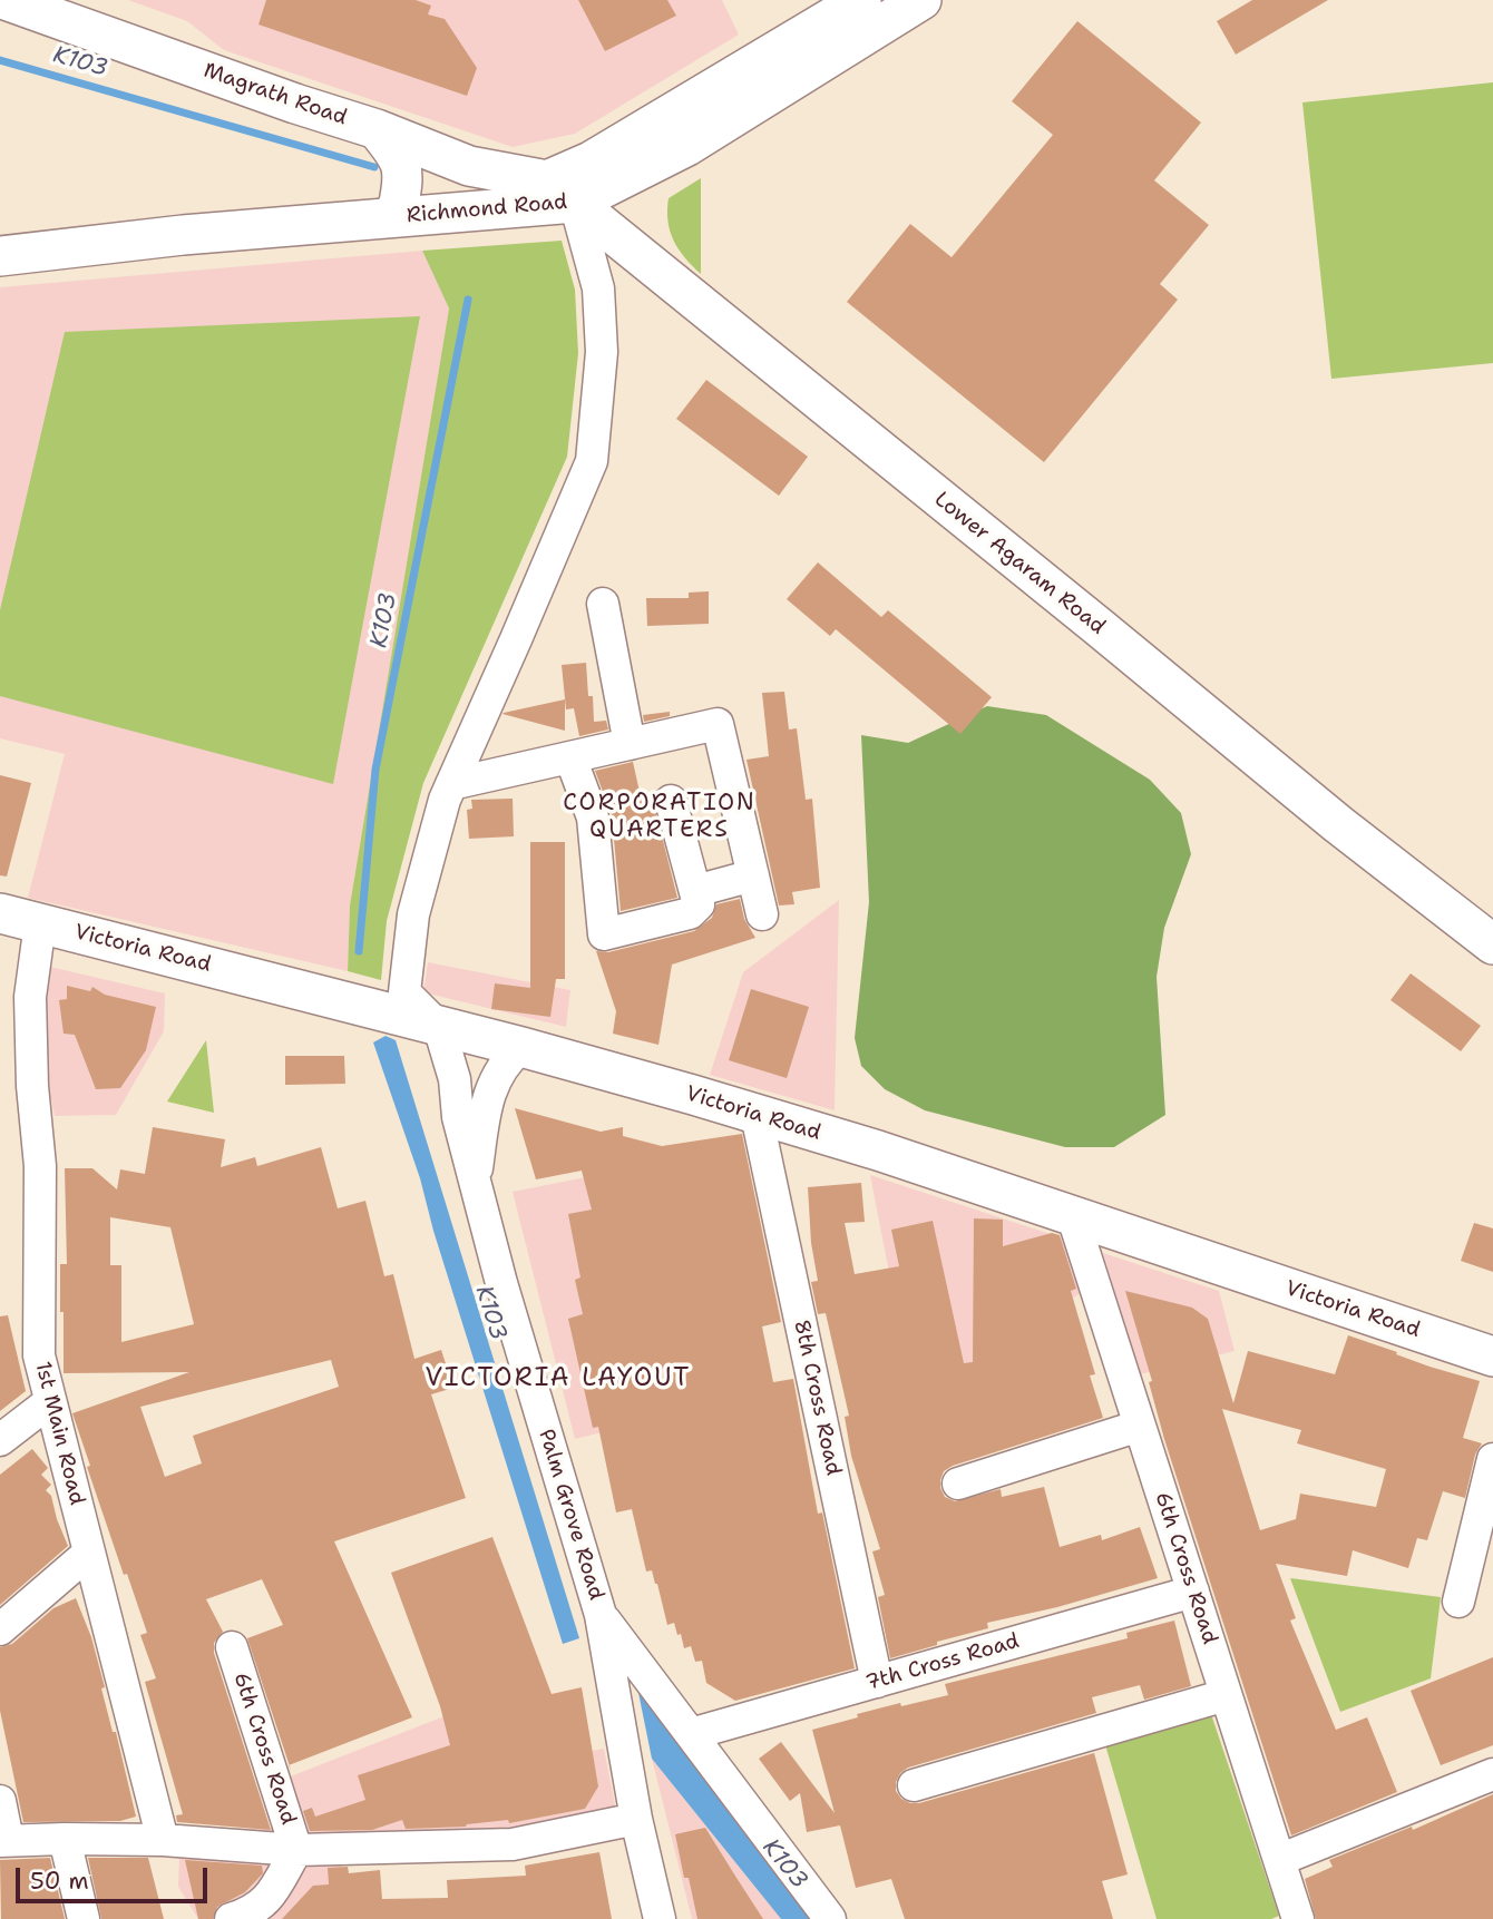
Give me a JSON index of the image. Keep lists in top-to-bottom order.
{
  "streets": {
    "main road": [
      "Magrath Road",
      "Richmond Road",
      "Lower Agaram Road",
      "Victoria Road"
    ],
    "street": [
      "8th Cross Road",
      "1st Main Road",
      "Palm Grove Road",
      "6th Cross Road",
      "7th Cross Road"
    ]
  },
  "crossings": [
    ["Magrath Road", "Richmond Road"],
    ["Magrath Road", "Lower Agaram Road"],
    ["Richmond Road", "Lower Agaram Road"],
    ["Victoria Road", "8th Cross Road"],
    ["Victoria Road", "1st Main Road"],
    ["Victoria Road", "Palm Grove Road"],
    ["Victoria Road", "6th Cross Road"],
    ["8th Cross Road", "7th Cross Road"],
    ["6th Cross Road", "7th Cross Road"]
  ],
  "districts": ["CORPORATION QUARTERS", "VICTORIA LAYOUT"],
  "water": ["K103"],
  "scale_bar": "50 m"
}
